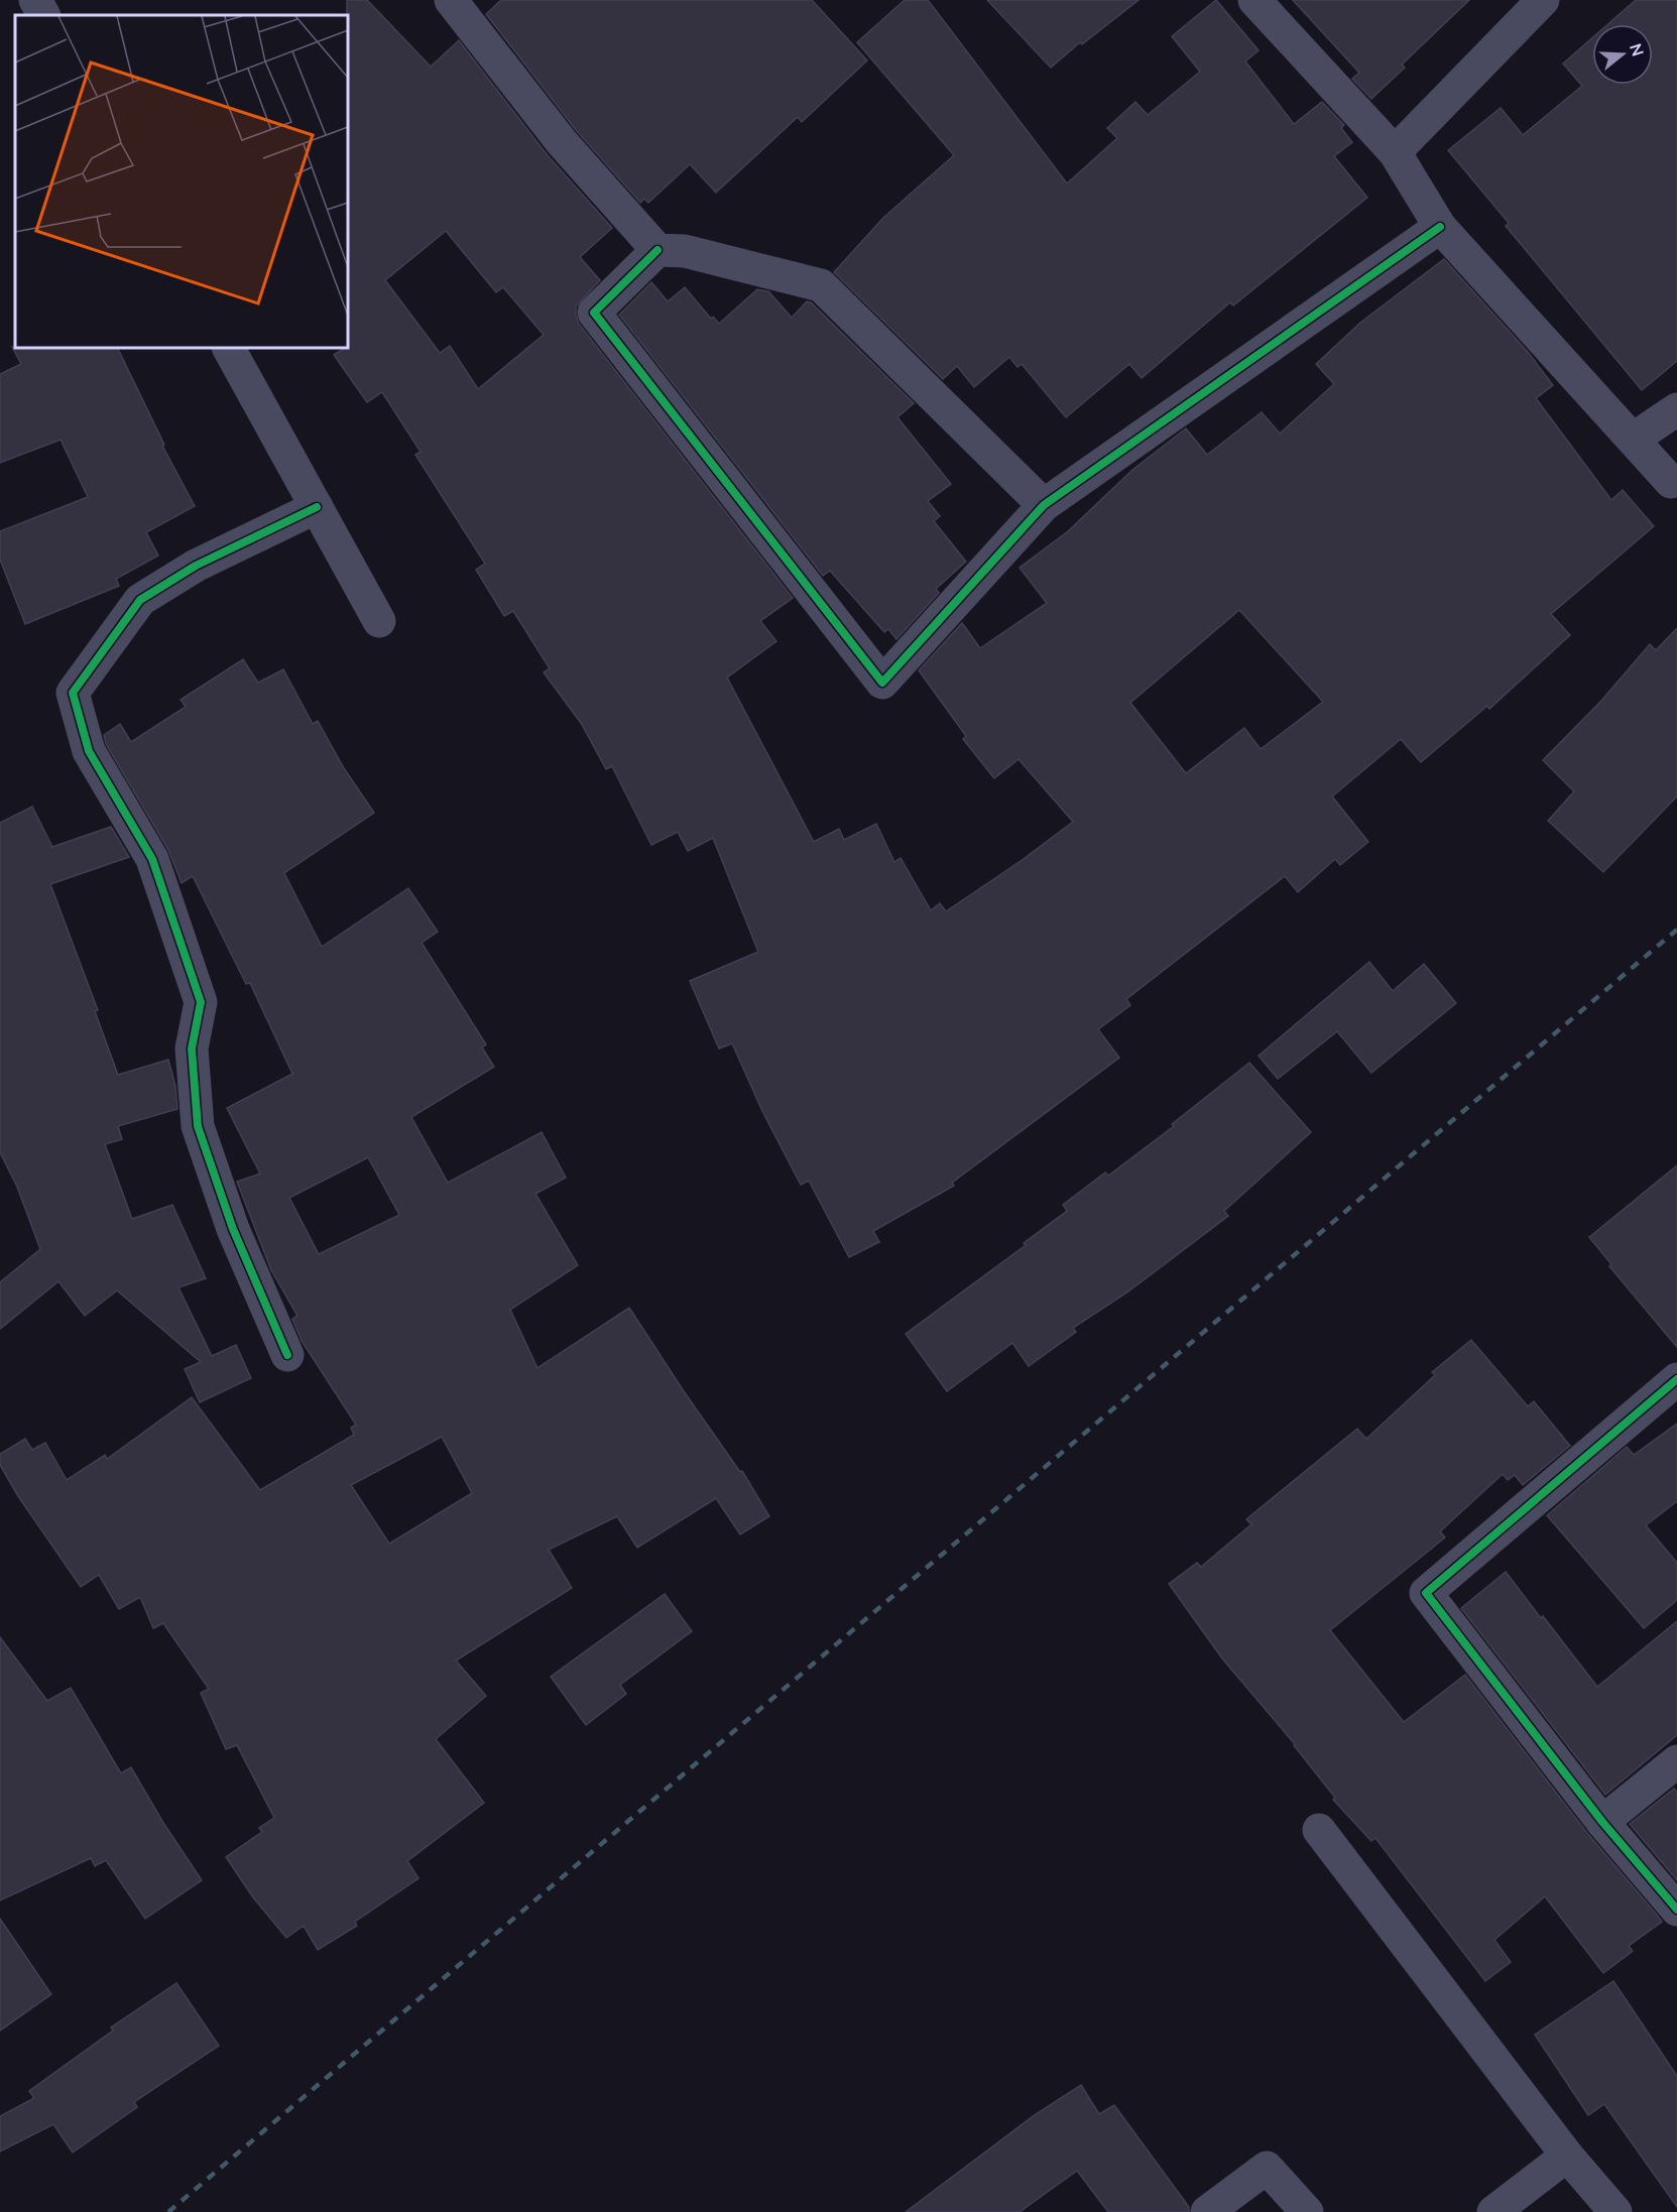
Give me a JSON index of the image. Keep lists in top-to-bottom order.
{
  "north": "right"
}
